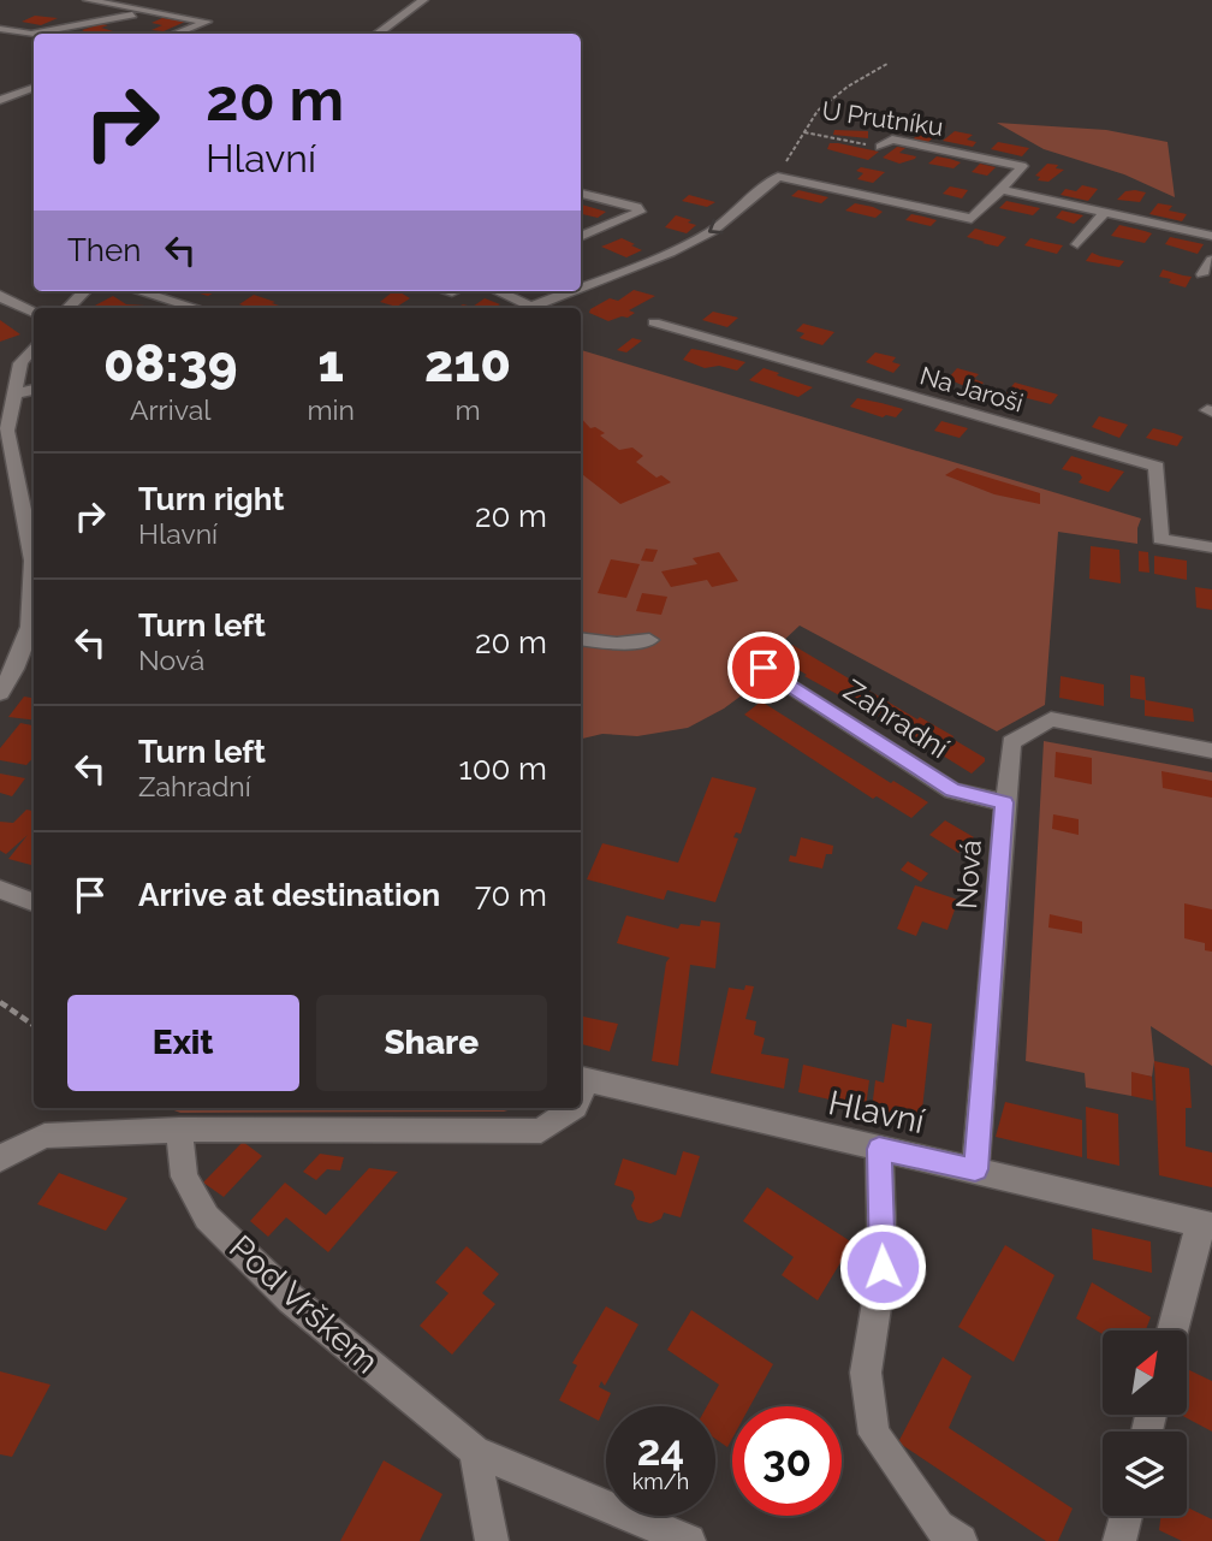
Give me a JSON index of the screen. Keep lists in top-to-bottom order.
{
  "streets": {
    "street": [
      "U Prutníku",
      "Na Jaroši",
      "Zahradní",
      "Nová",
      "Hlavní",
      "Pod Vrškem"
    ]
  },
  "crossings": [
    ["Zahradní", "Nová"],
    ["Nová", "Hlavní"]
  ],
  "north": "top right",
  "page": {
    "turn": ["20 m", "Hlavní"],
    "then": "Then",
    "eta": [
      "08:39",
      "Arrival",
      "1",
      "min",
      "210",
      "m"
    ],
    "list": [
      {
        "name": "Turn right",
        "note": "Hlavní",
        "value": "20 m"
      },
      {
        "name": "Turn left",
        "note": "Nová",
        "value": "20 m"
      },
      {
        "name": "Turn left",
        "note": "Zahradní",
        "value": "100 m"
      },
      {
        "name": "Arrive at destination",
        "value": "70 m"
      }
    ],
    "buttons": ["Exit", "Share"],
    "speed": "24 km/h",
    "limit": "30"
  }
}
